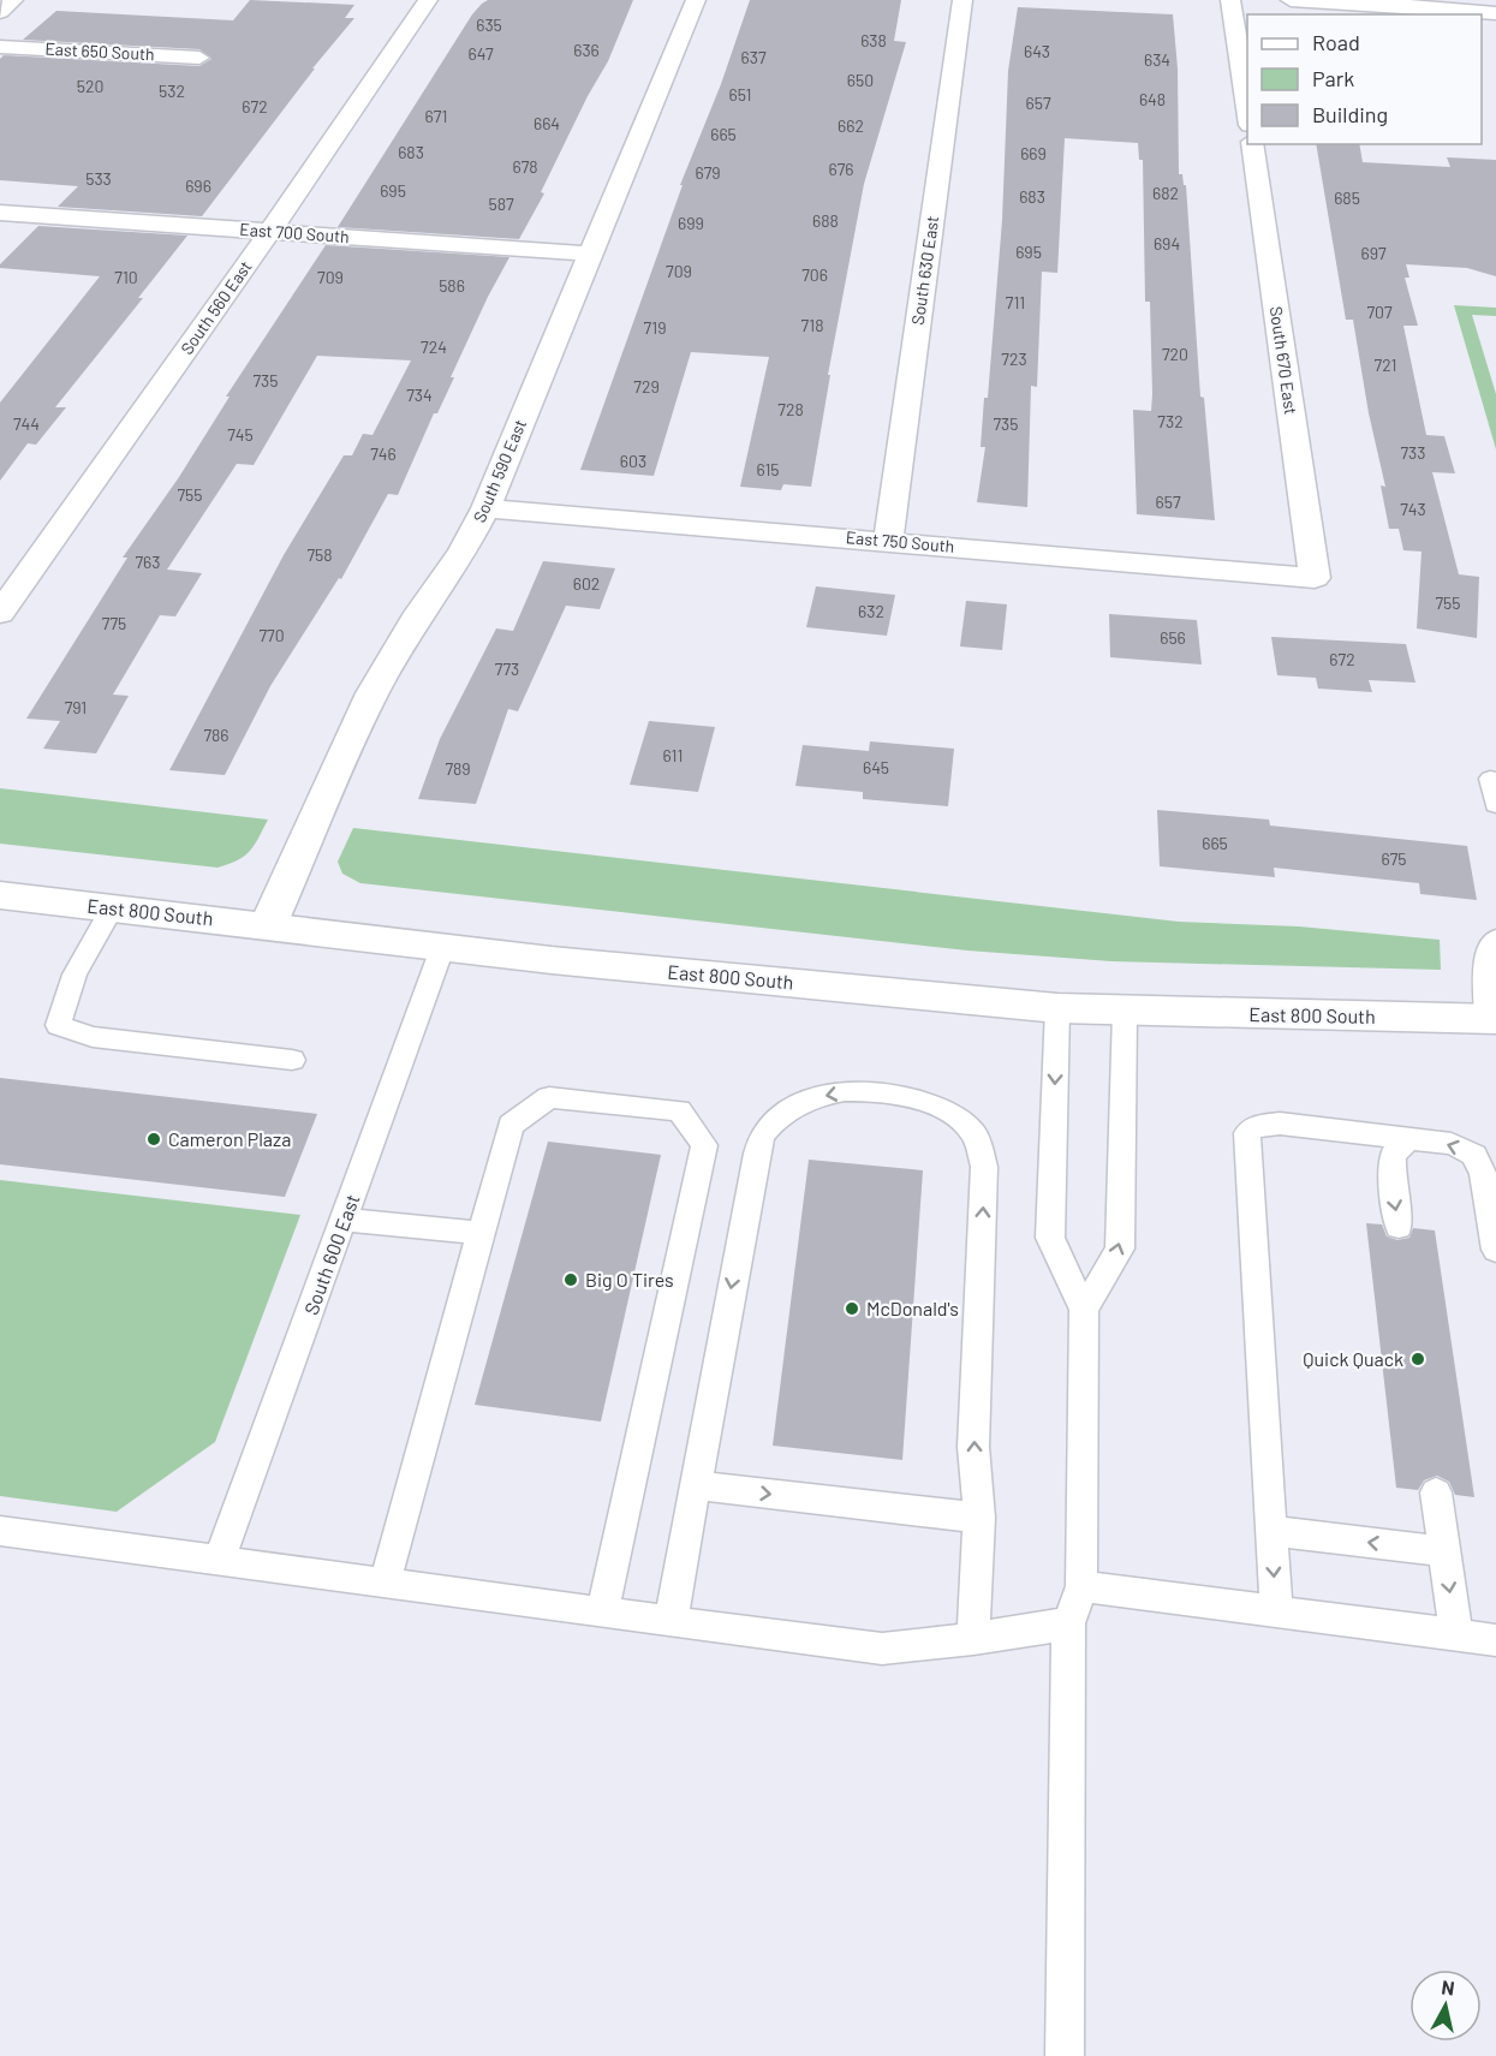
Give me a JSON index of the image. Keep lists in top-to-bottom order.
{
  "streets": {
    "street": [
      "East 650 South",
      "East 700 South",
      "South 630 East",
      "South 560 East",
      "South 670 East",
      "South 590 East",
      "East 750 South",
      "East 800 South"
    ],
    "lane": ["South 600 East"]
  },
  "crossings": [
    ["East 700 South", "South 560 East"],
    ["East 700 South", "South 590 East"],
    ["South 630 East", "East 750 South"],
    ["South 670 East", "East 750 South"],
    ["South 590 East", "East 750 South"],
    ["South 590 East", "East 800 South"],
    ["East 800 South", "South 600 East"]
  ],
  "places": [
    "Cameron Plaza",
    "Big O Tires",
    "McDonald's",
    "Quick Quack"
  ],
  "house_numbers": [
    "635",
    "638",
    "636",
    "643",
    "647",
    "637",
    "634",
    "650",
    "520",
    "532",
    "651",
    "648",
    "657",
    "672",
    "671",
    "664",
    "662",
    "665",
    "683",
    "669",
    "678",
    "676",
    "679",
    "533",
    "696",
    "695",
    "682",
    "683",
    "685",
    "587",
    "688",
    "699",
    "694",
    "695",
    "697",
    "709",
    "706",
    "710",
    "709",
    "586",
    "711",
    "707",
    "718",
    "719",
    "724",
    "720",
    "723",
    "721",
    "735",
    "729",
    "734",
    "728",
    "732",
    "744",
    "735",
    "745",
    "733",
    "746",
    "603",
    "615",
    "755",
    "657",
    "743",
    "758",
    "763",
    "602",
    "755",
    "632",
    "775",
    "770",
    "656",
    "672",
    "773",
    "791",
    "786",
    "611",
    "645",
    "789",
    "665",
    "675"
  ],
  "legend": ["Road", "Park", "Building"],
  "north": "top"
}
